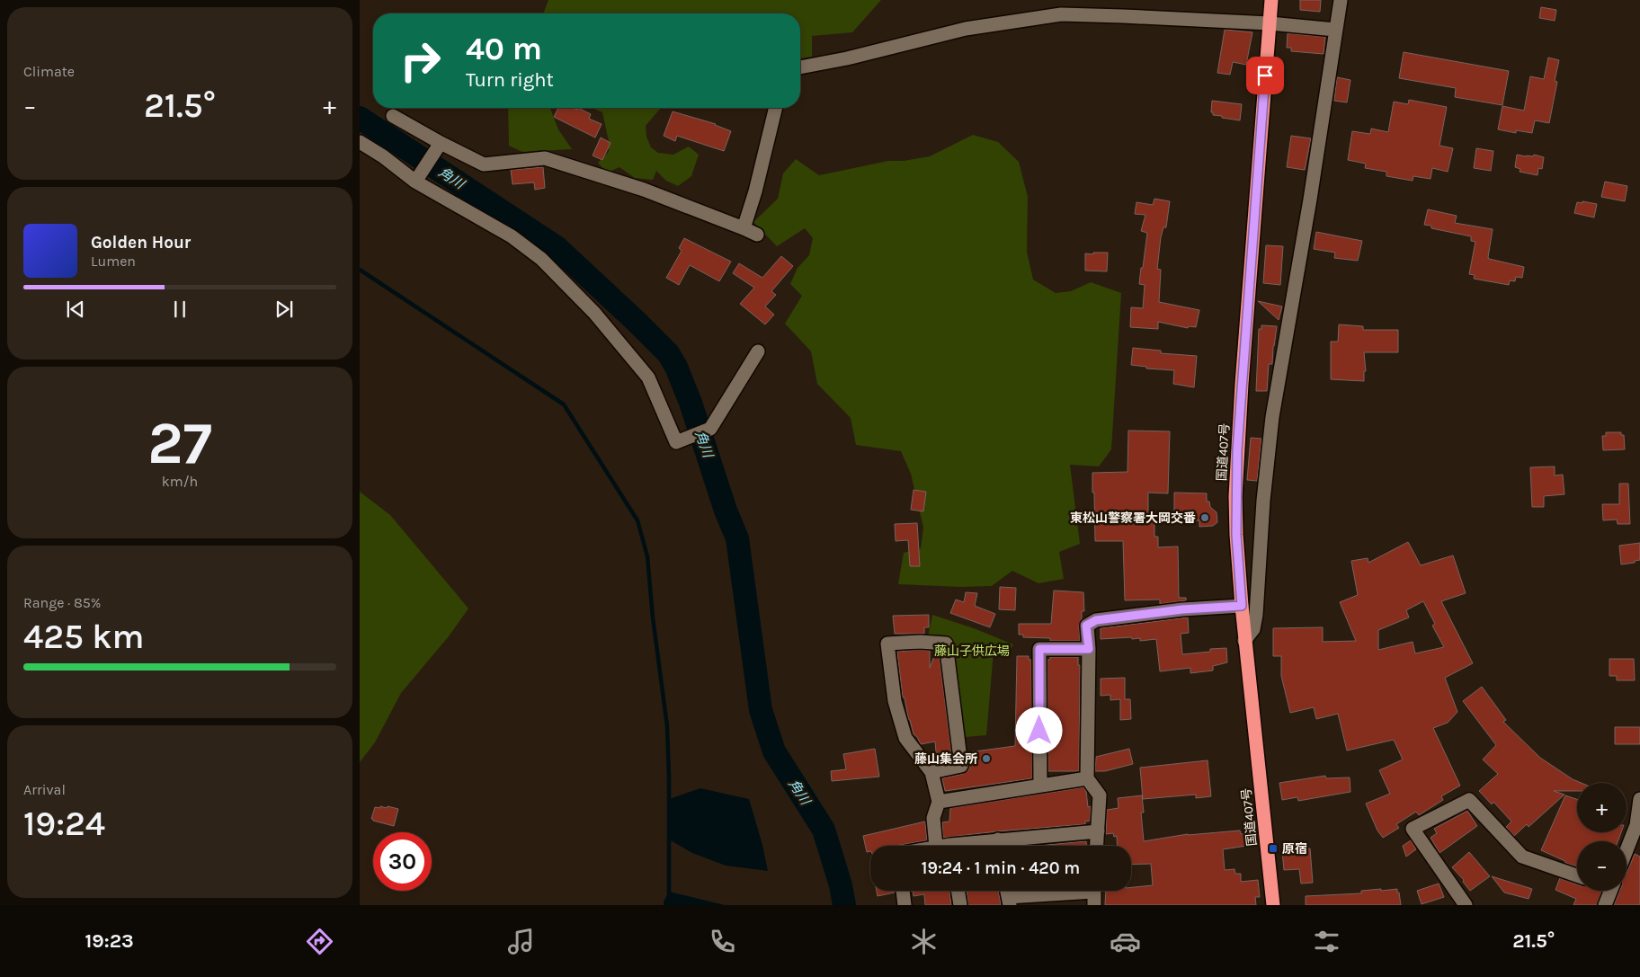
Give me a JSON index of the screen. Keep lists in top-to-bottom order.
{
  "streets": {
    "highway": ["国道407号"]
  },
  "water": ["角川"],
  "parks": ["藤山子供広場"],
  "places": {
    "other": ["東松山警察署大岡交番", "藤山集会所"],
    "transit": ["原宿"]
  },
  "page": {
    "tile": [
      "Climate",
      ["27", "km/h"],
      ["Range · 85%", "425 km"],
      ["Arrival", "19:24"]
    ],
    "turn": ["40 m", "Turn right"],
    "heat": ["−", "21.5°", "+"],
    "song": ["Golden Hour", "Lumen"],
    "map_buttons": ["+", "−"],
    "limit": "30",
    "trip": "19:24 · 1 min · 420 m",
    "tabs": ["19:23", "21.5°"]
  }
}
